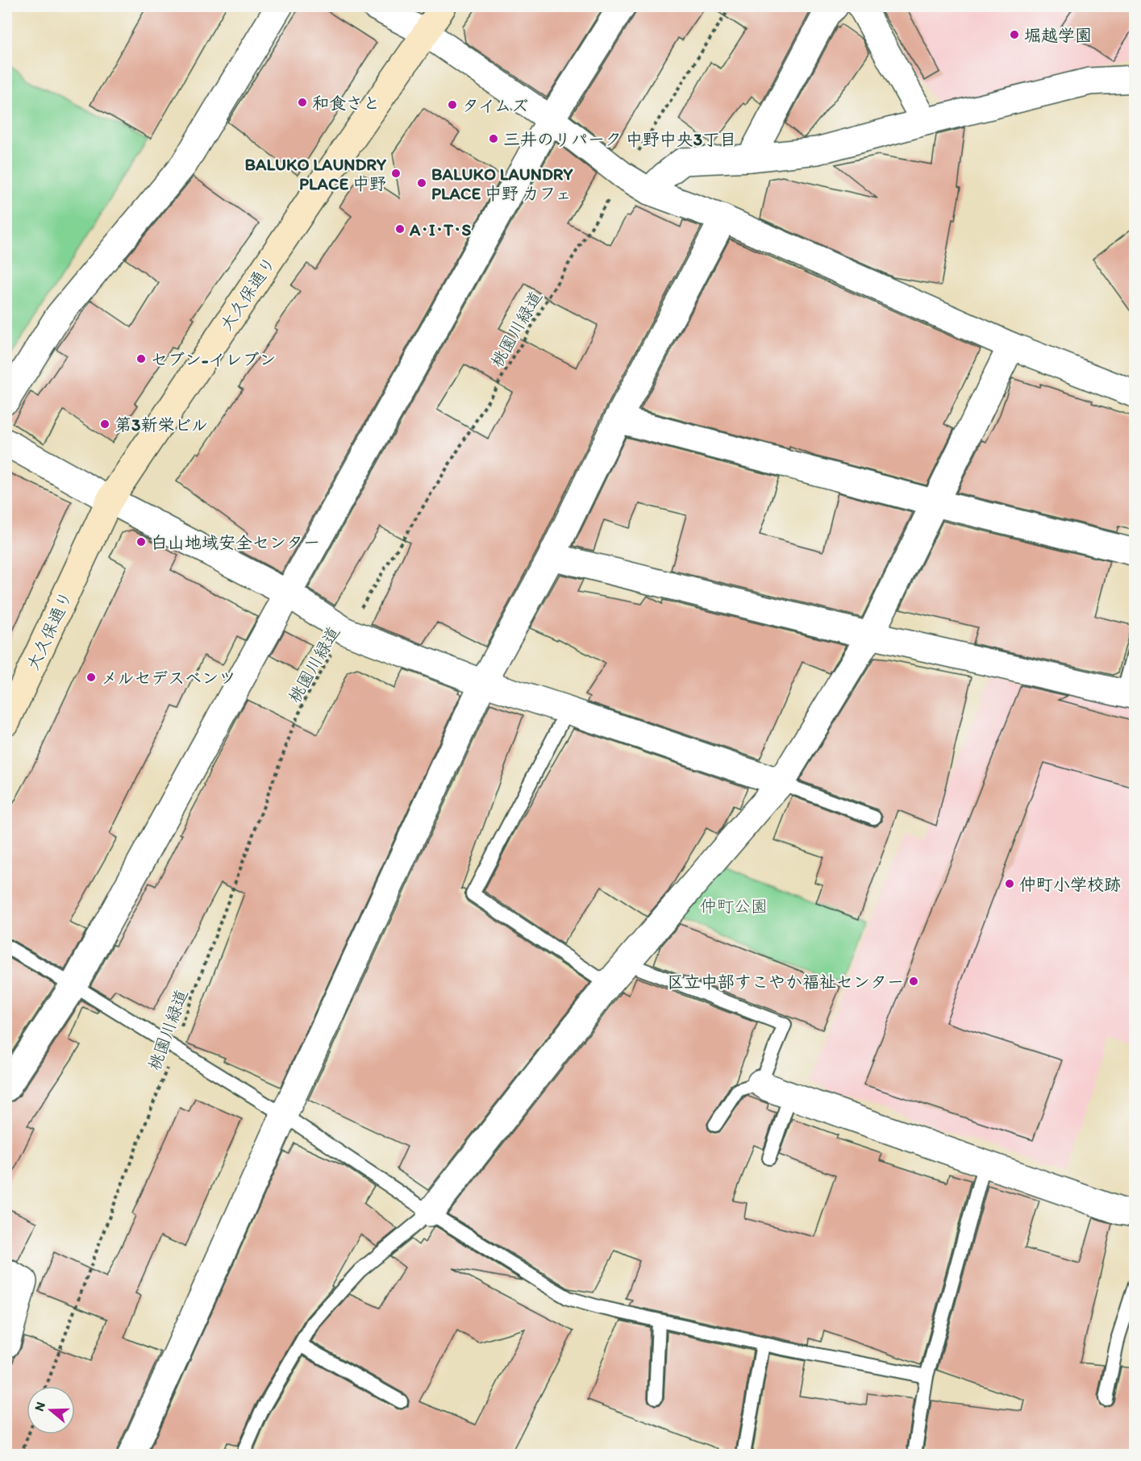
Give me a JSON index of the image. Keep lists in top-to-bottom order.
{
  "streets": {
    "main road": ["大久保通り"],
    "path": ["桃園川緑道"]
  },
  "parks": ["仲町公園"],
  "places": [
    "堀越学園",
    "和食さと",
    "タイムズ",
    "三井のリパーク 中野中央3丁目",
    "BALUKO LAUNDRY PLACE 中野",
    "BALUKO LAUNDRY PLACE 中野 カフェ",
    "A･I･T･S",
    "セブン-イレブン",
    "第3新栄ビル",
    "白山地域安全センター",
    "メルセデスベンツ",
    "仲町小学校跡",
    "区立中部すこやか福祉センター"
  ],
  "north": "left"
}
